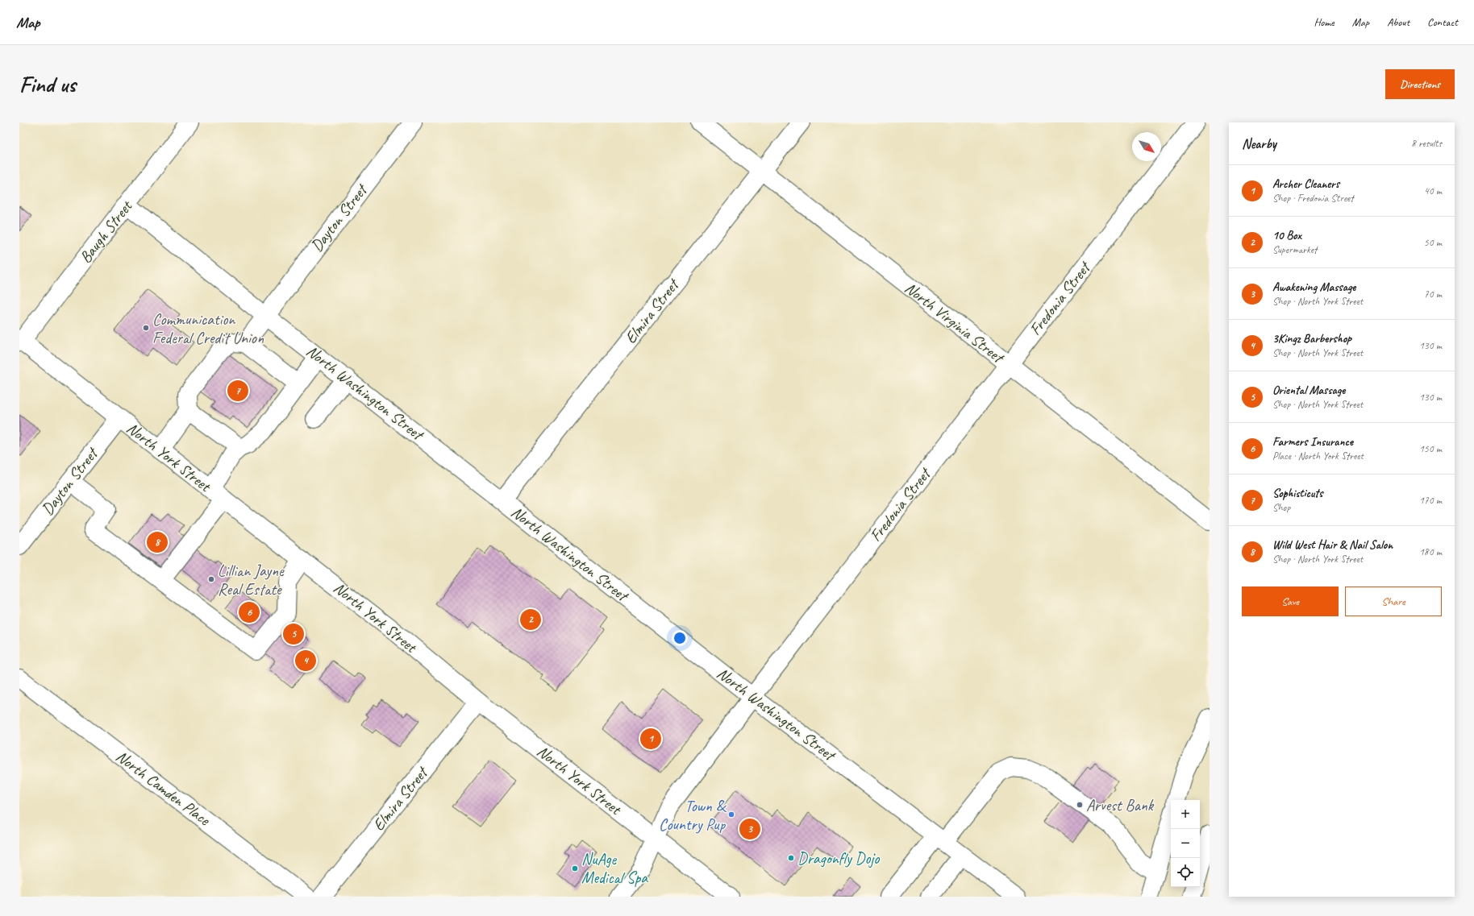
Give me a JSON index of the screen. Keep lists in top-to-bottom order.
{
  "streets": {
    "street": [
      "Dayton Street",
      "Baugh Street",
      "Fredonia Street",
      "Elmira Street",
      "North Virginia Street",
      "North Washington Street",
      "North York Street",
      "North Camden Place"
    ]
  },
  "crossings": [
    ["Dayton Street", "North Washington Street"],
    ["Dayton Street", "North York Street"],
    ["Baugh Street", "North Washington Street"],
    ["Baugh Street", "North York Street"],
    ["Fredonia Street", "North Virginia Street"],
    ["Fredonia Street", "North Washington Street"],
    ["Fredonia Street", "North York Street"],
    ["Elmira Street", "North Virginia Street"],
    ["Elmira Street", "North Washington Street"],
    ["Elmira Street", "North York Street"]
  ],
  "places": [
    "Communication Federal Credit Union",
    "Lillian Jayne Real Estate",
    "Arvest Bank",
    "Town & Country Pup",
    "Dragonfly Dojo",
    "NuAge Medical Spa"
  ],
  "north": "bottom right",
  "page": {
    "header": "Map",
    "nav": [
      "Home",
      "Map",
      "About",
      "Contact"
    ],
    "buttons": [
      "Directions",
      ["Save", "Share"]
    ],
    "title": "Find us",
    "heading": ["Nearby", "8 results"],
    "list": [
      {
        "mark": "1",
        "name": "Archer Cleaners",
        "note": "Shop · Fredonia Street",
        "value": "40 m"
      },
      {
        "mark": "2",
        "name": "10 Box",
        "note": "Supermarket",
        "value": "50 m"
      },
      {
        "mark": "3",
        "name": "Awakening Massage",
        "note": "Shop · North York Street",
        "value": "70 m"
      },
      {
        "mark": "4",
        "name": "3Kingz Barbershop",
        "note": "Shop · North York Street",
        "value": "130 m"
      },
      {
        "mark": "5",
        "name": "Oriental Massage",
        "note": "Shop · North York Street",
        "value": "130 m"
      },
      {
        "mark": "6",
        "name": "Farmers Insurance",
        "note": "Place · North York Street",
        "value": "150 m"
      },
      {
        "mark": "7",
        "name": "Sophisticuts",
        "note": "Shop",
        "value": "170 m"
      },
      {
        "mark": "8",
        "name": "Wild West Hair & Nail Salon",
        "note": "Shop · North York Street",
        "value": "180 m"
      }
    ],
    "pins": [
      "7",
      "8",
      "6",
      "2",
      "5",
      "4",
      "1",
      "3"
    ],
    "map_buttons": ["+", "−"]
  }
}
